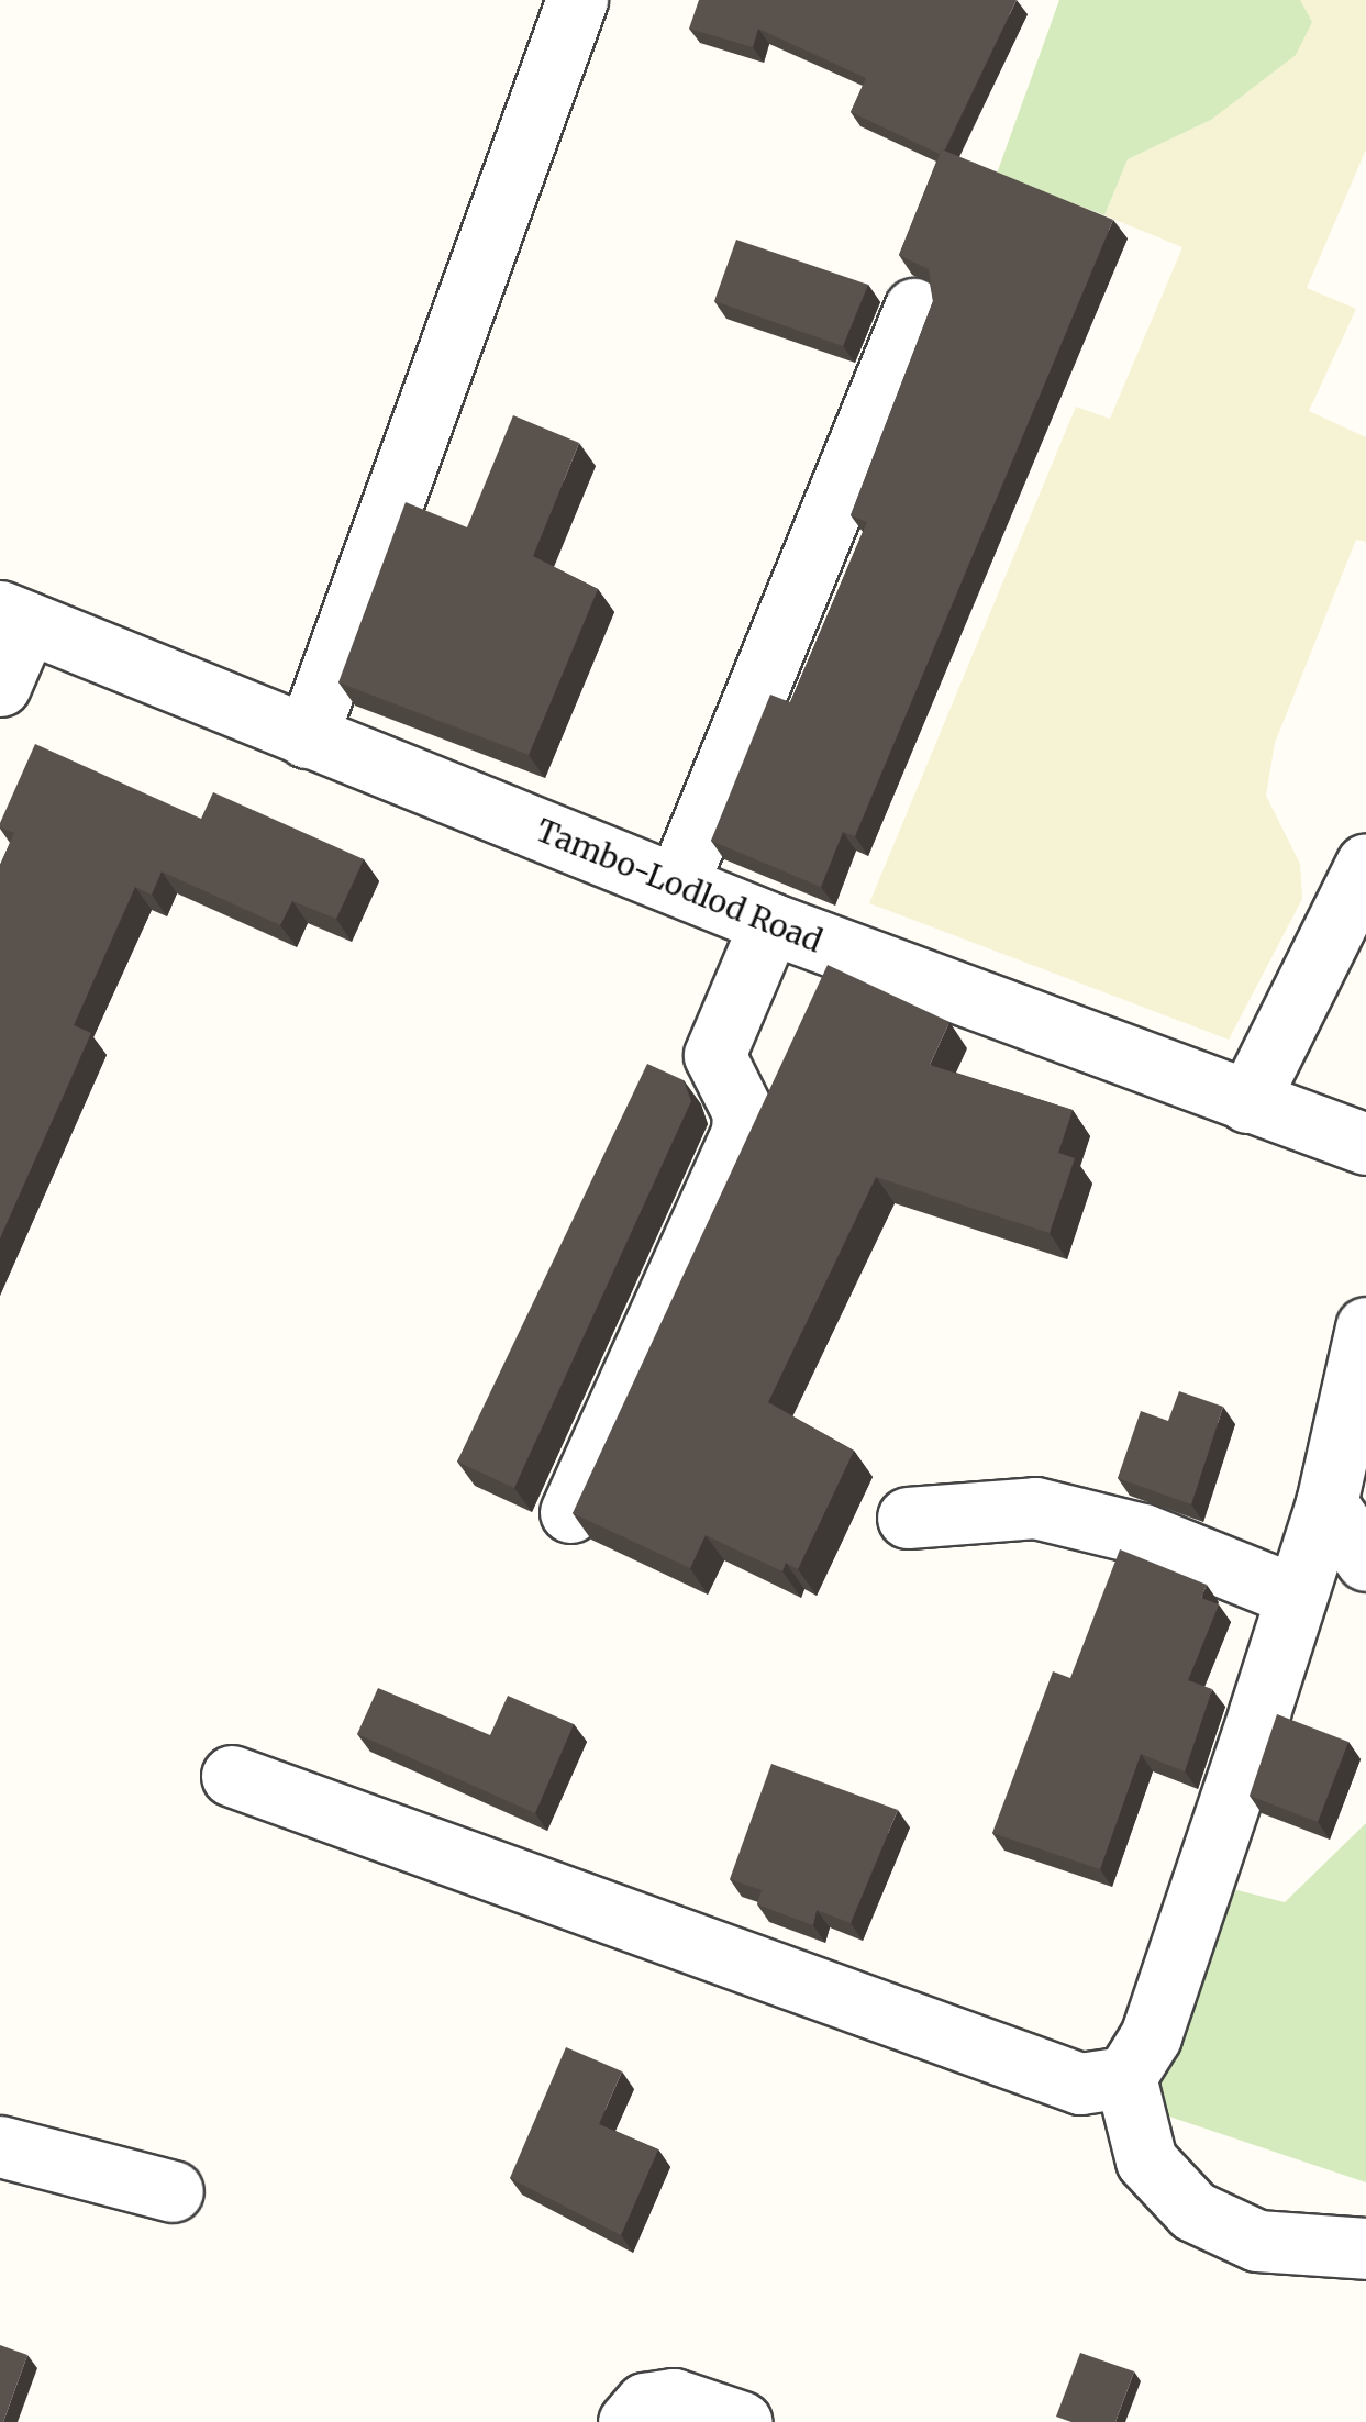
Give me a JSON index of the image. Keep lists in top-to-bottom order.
{
  "streets": {
    "street": ["Tambo-Lodlod Road"]
  }
}
